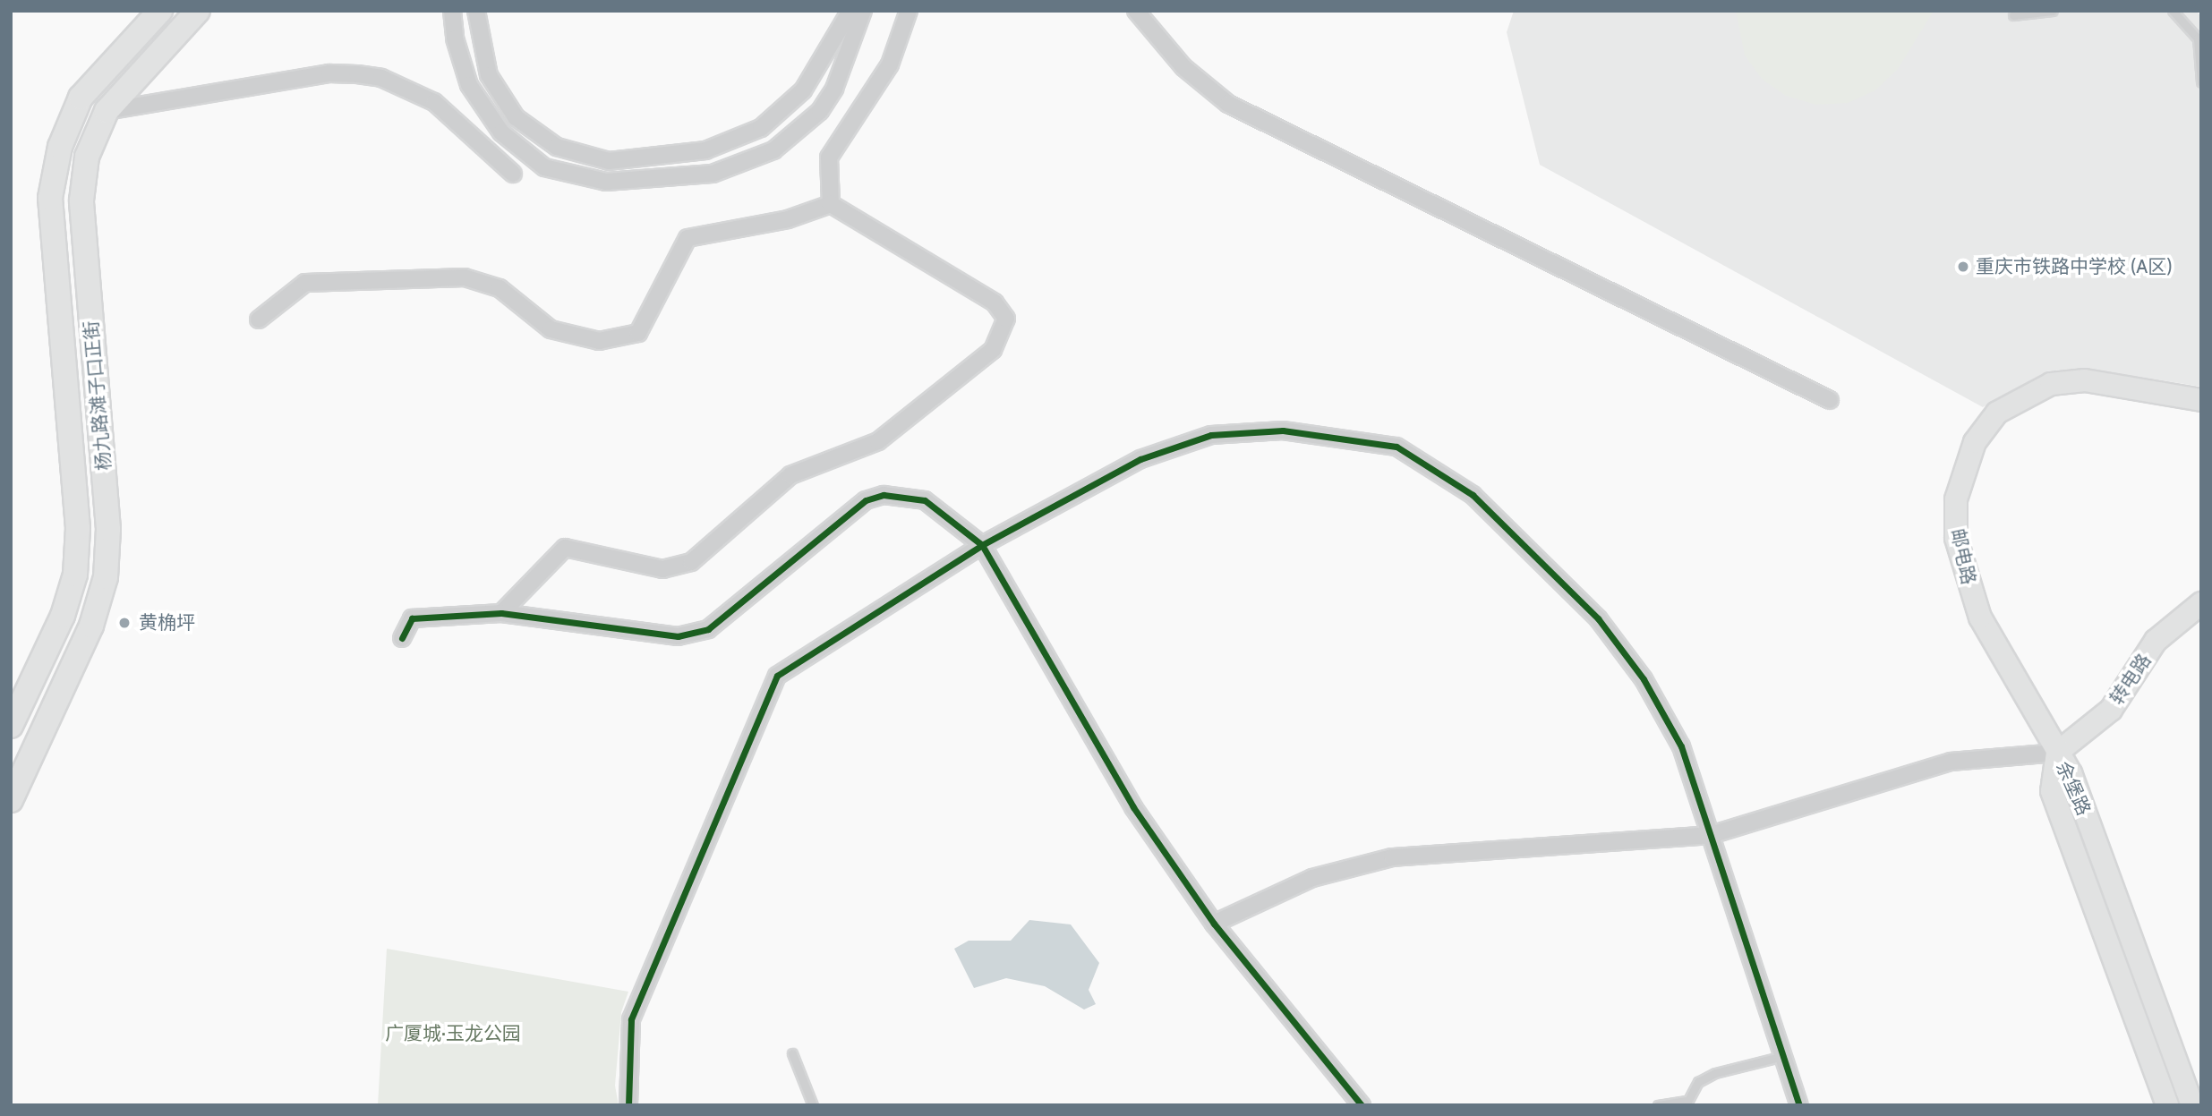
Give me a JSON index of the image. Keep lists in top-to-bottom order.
{
  "streets": {
    "main road": ["杨九路滩子口正街"],
    "street": ["邮电路", "转电路", "余堡路"]
  },
  "crossings": [
    ["邮电路", "转电路"],
    ["邮电路", "余堡路"],
    ["转电路", "余堡路"]
  ],
  "parks": ["广厦城·玉龙公园"],
  "places": ["重庆市铁路中学校 (A区)", "黄桷坪"]
}
